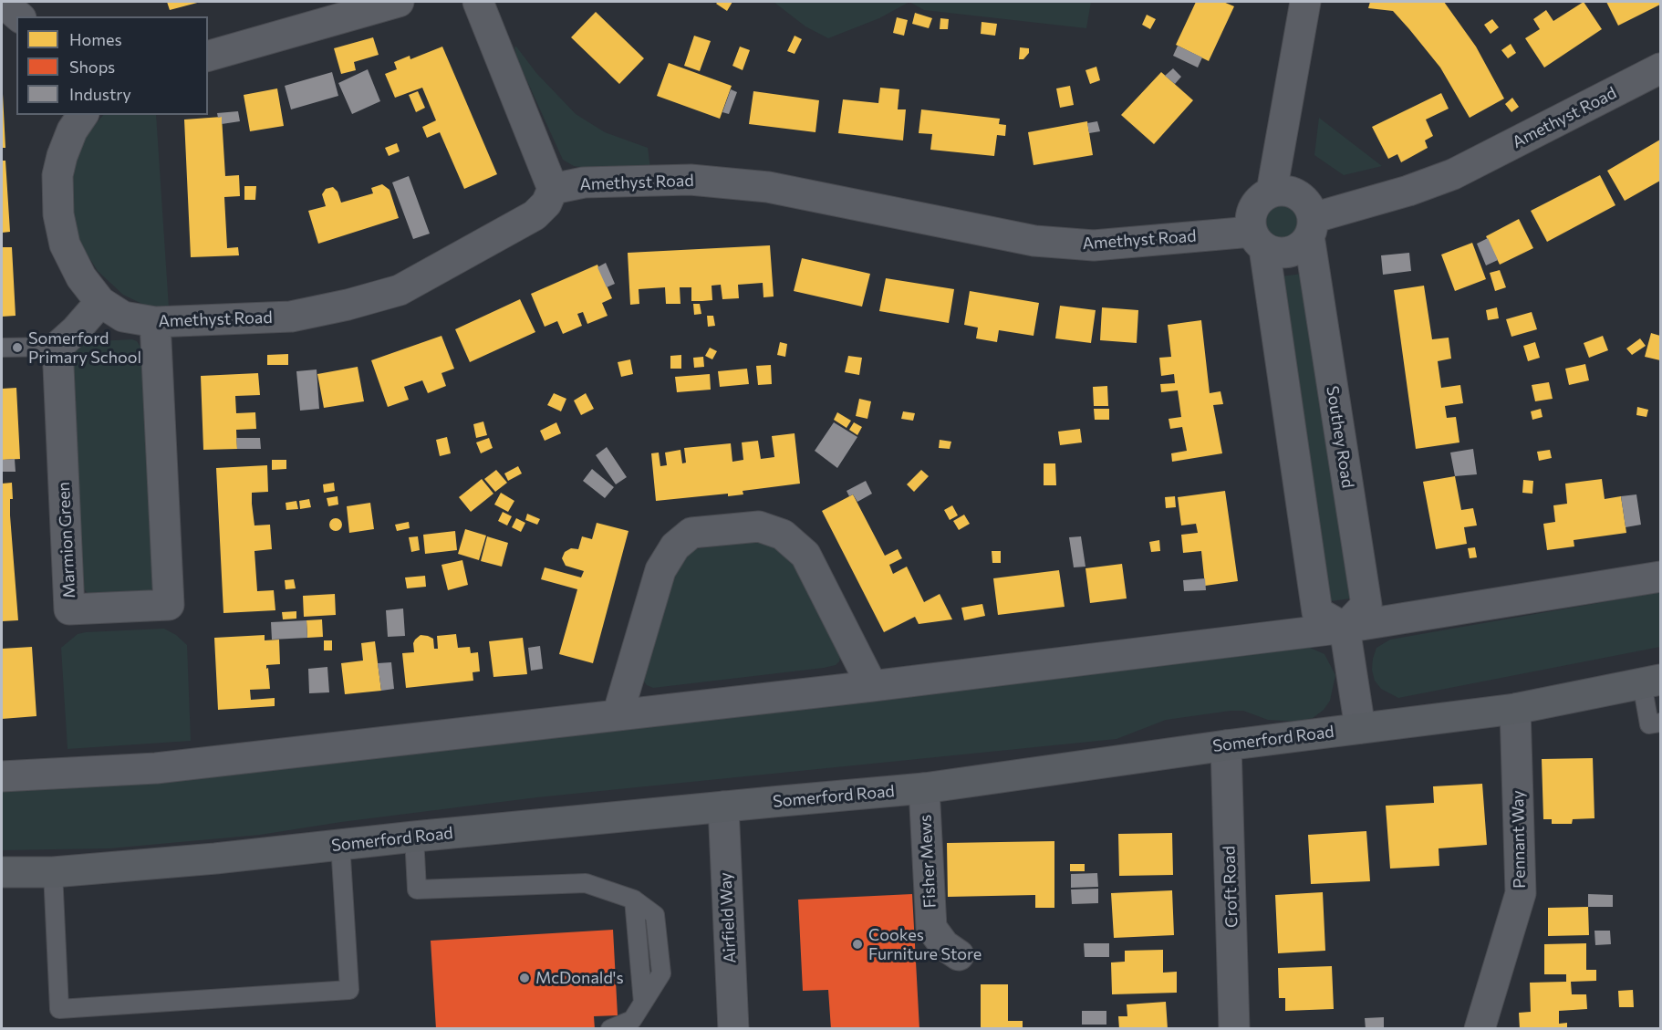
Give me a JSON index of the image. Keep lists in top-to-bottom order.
{
  "streets": {
    "main road": ["Somerford Road"],
    "street": [
      "Amethyst Road",
      "Southey Road",
      "Marmion Green",
      "Pennant Way",
      "Fisher Mews",
      "Croft Road",
      "Airfield Way"
    ]
  },
  "crossings": [
    ["Amethyst Road", "Southey Road"],
    ["Amethyst Road", "Marmion Green"],
    ["Somerford Road", "Pennant Way"],
    ["Somerford Road", "Fisher Mews"],
    ["Somerford Road", "Croft Road"],
    ["Somerford Road", "Airfield Way"]
  ],
  "places": ["Somerford Primary School", "Cookes Furniture Store", "McDonald's"],
  "legend": ["Homes", "Shops", "Industry"]
}
